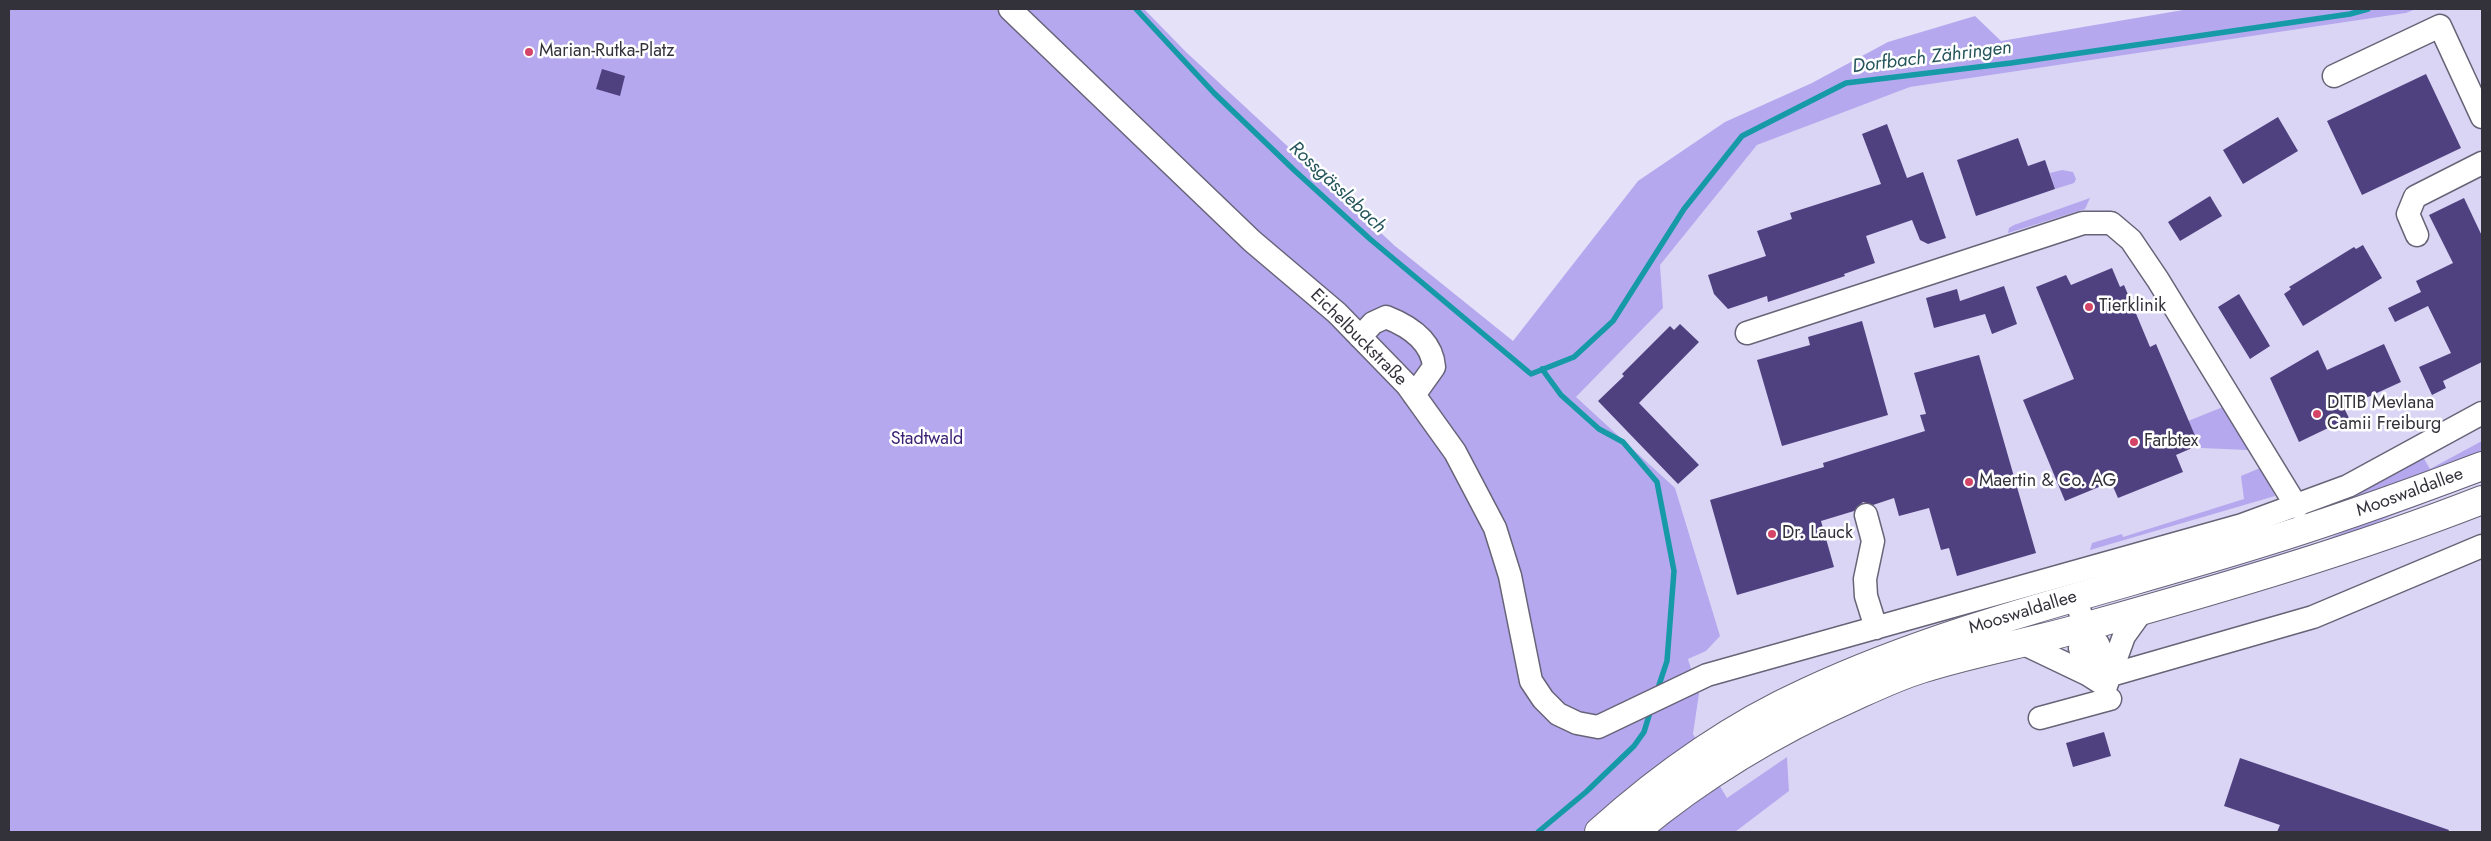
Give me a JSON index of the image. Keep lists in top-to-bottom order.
{
  "streets": {
    "main road": ["Mooswaldallee"],
    "street": ["Eichelbuckstraße"]
  },
  "crossings": [
    ["Eichelbuckstraße", "Mooswaldallee"]
  ],
  "water": ["Dorfbach Zähringen", "Rossgässlebach"],
  "parks": ["Stadtwald"],
  "places": [
    "Marian-Rutka-Platz",
    "Tierklinik",
    "DITIB Mevlana Camii Freiburg",
    "Farbtex",
    "Maertin & Co. AG",
    "Dr. Lauck"
  ]
}
